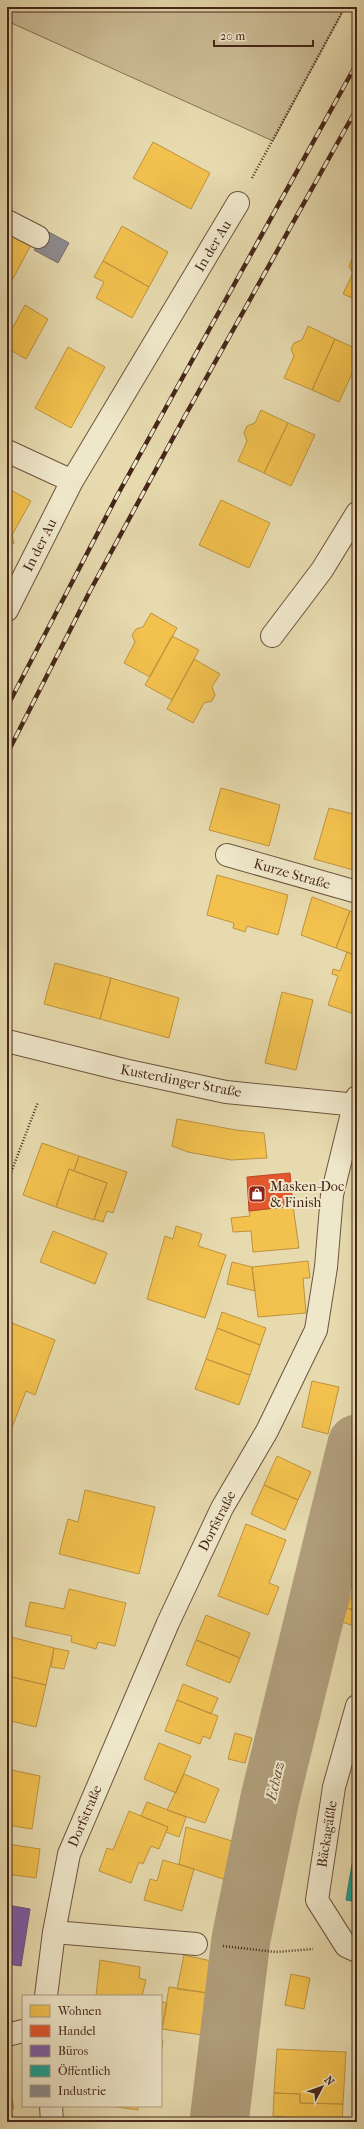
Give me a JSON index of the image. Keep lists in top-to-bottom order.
{
  "streets": {
    "street": [
      "In der Au",
      "Kurze Straße",
      "Kusterdinger Straße",
      "Dorfstraße",
      "Bäckagäßle"
    ]
  },
  "crossings": [
    ["Kusterdinger Straße", "Dorfstraße"]
  ],
  "water": ["Echaz"],
  "places": {
    "shop": ["Masken-Doc & Finish"]
  },
  "legend": [
    "Wohnen",
    "Handel",
    "Büros",
    "Öffentlich",
    "Industrie"
  ],
  "scale_bar": "20 m",
  "north": "top right"
}
